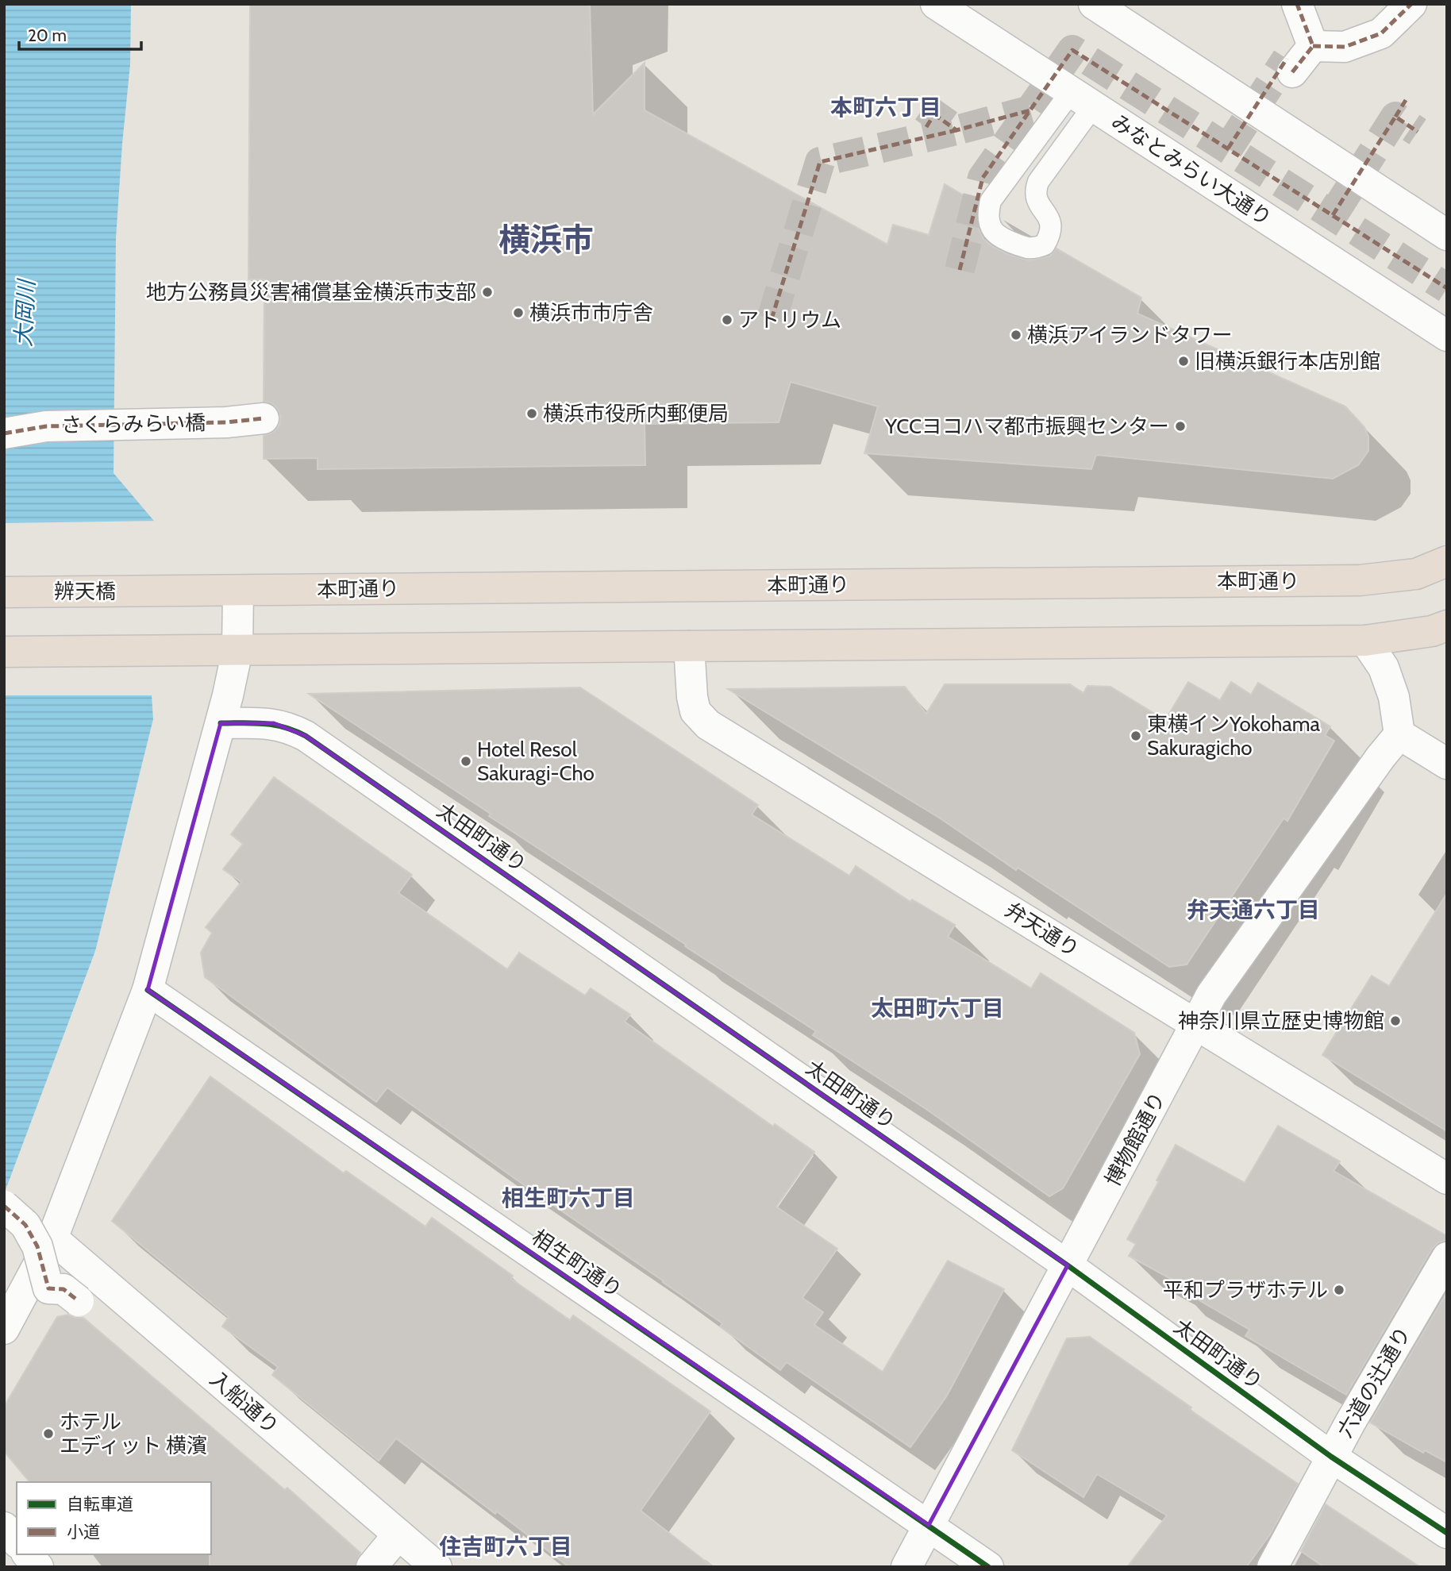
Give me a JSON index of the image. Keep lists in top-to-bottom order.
{
  "streets": {
    "highway": ["本町通り", "辨天橋"],
    "street": [
      "みなとみらい大通り",
      "さくらみらい橋",
      "太田町通り",
      "弁天通り",
      "博物館通り",
      "相生町通り",
      "六道の辻通り",
      "入船通り"
    ]
  },
  "crossings": [
    ["本町通り", "辨天橋"],
    ["太田町通り", "博物館通り"],
    ["太田町通り", "六道の辻通り"],
    ["弁天通り", "博物館通り"],
    ["博物館通り", "相生町通り"]
  ],
  "districts": [
    "本町六丁目",
    "横浜市",
    "弁天通六丁目",
    "太田町六丁目",
    "相生町六丁目",
    "住吉町六丁目"
  ],
  "water": ["大岡川"],
  "places": [
    "地方公務員災害補償基金横浜市支部",
    "横浜市市庁舎",
    "アトリウム",
    "横浜アイランドタワー",
    "旧横浜銀行本店別館",
    "横浜市役所内郵便局",
    "YCCヨコハマ都市振興センター",
    "東横インYokohama Sakuragicho",
    "Hotel Resol Sakuragi-Cho",
    "神奈川県立歴史博物館",
    "平和プラザホテル",
    "ホテル エディット 横濱"
  ],
  "legend": ["自転車道", "小道"],
  "scale_bar": "20 m"
}
